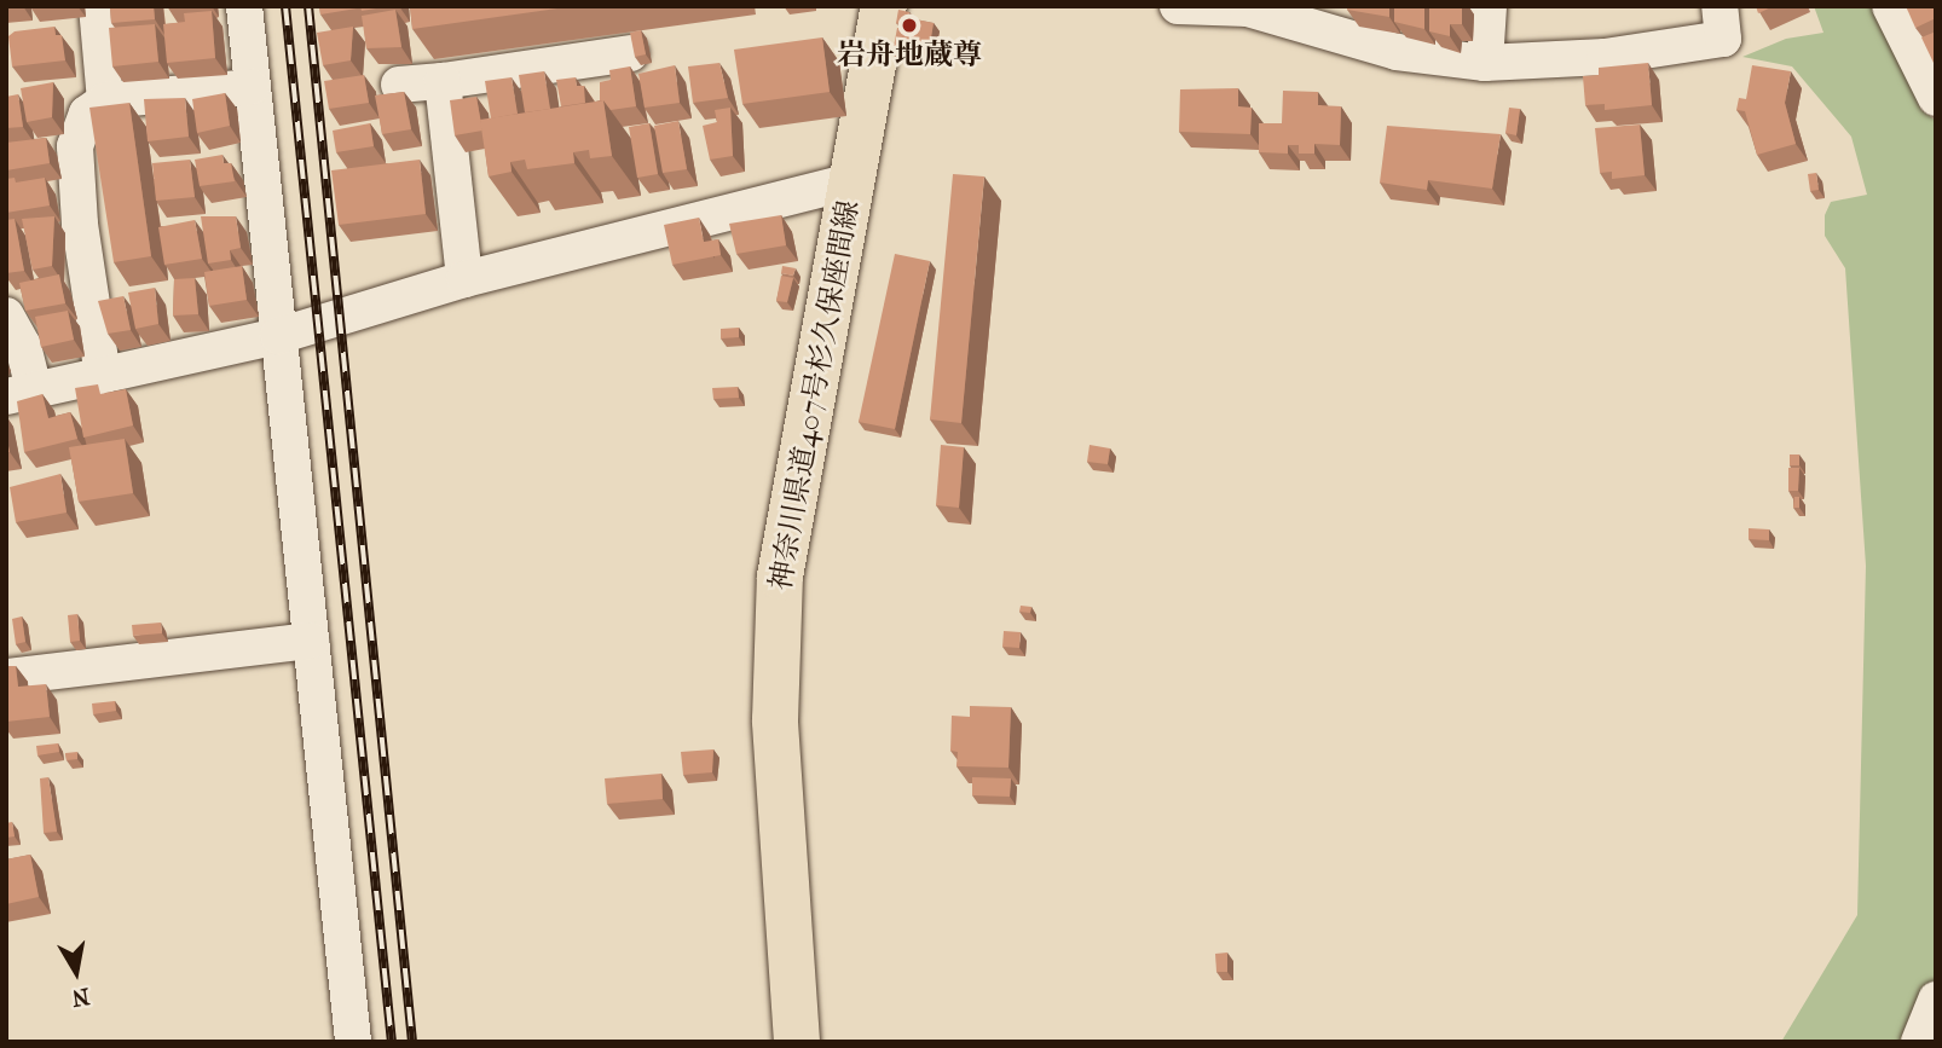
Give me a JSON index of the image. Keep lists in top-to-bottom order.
{
  "streets": {
    "main road": ["神奈川県道407号杉久保座間線"]
  },
  "places": ["岩舟地蔵尊"],
  "north": "bottom"
}
